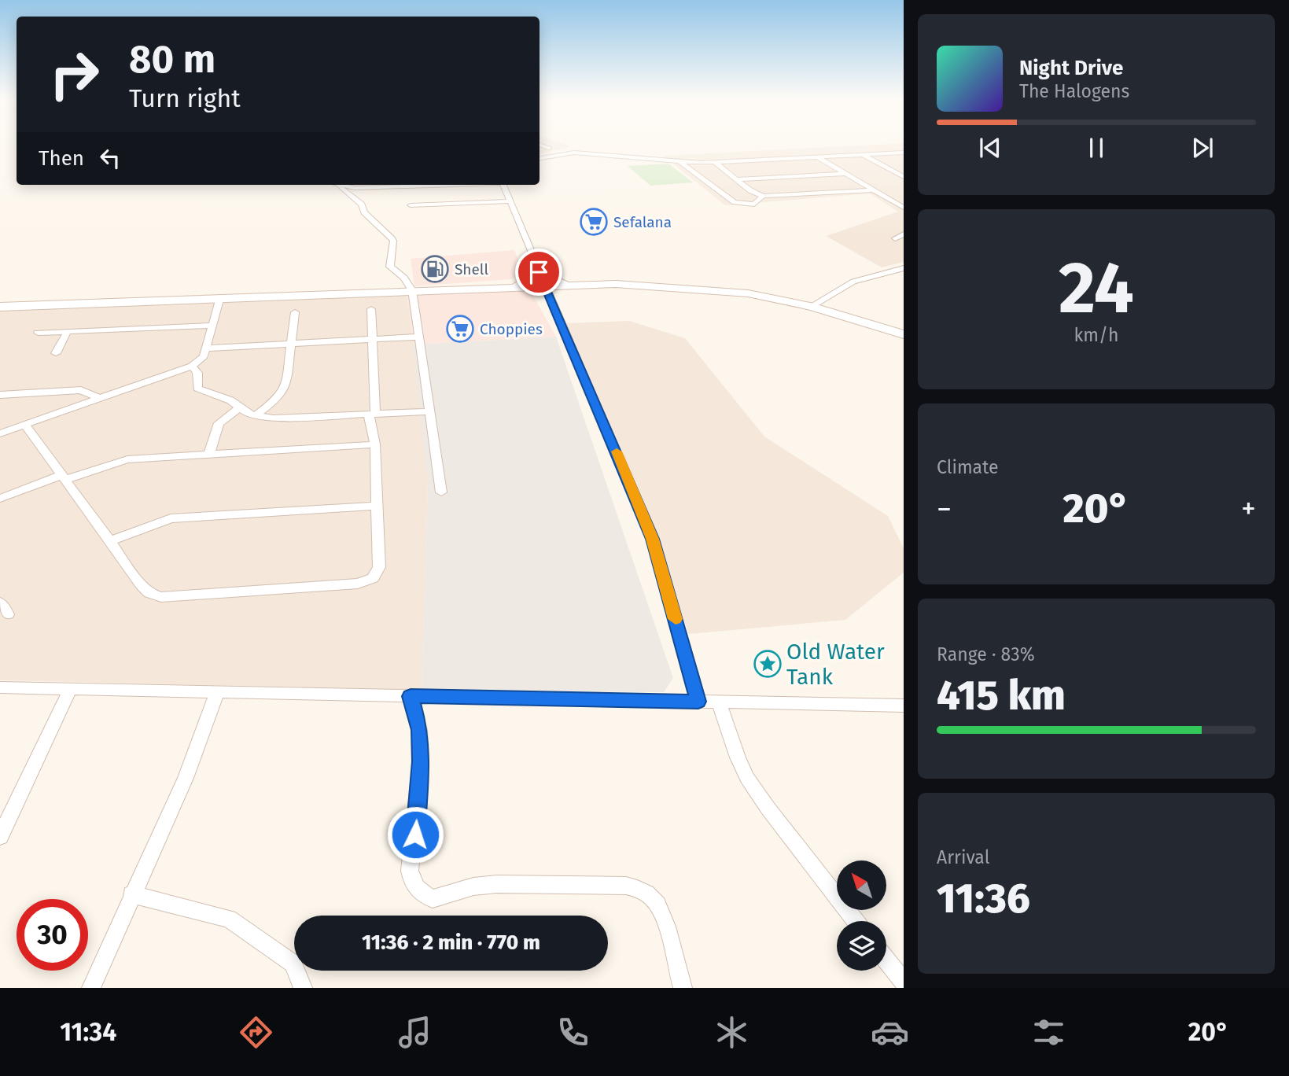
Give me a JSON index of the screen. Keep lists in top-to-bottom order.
{
  "places": {
    "supermarket": ["Sefalana", "Choppies"],
    "fuel station": ["Shell"],
    "place": ["Old Water Tank"]
  },
  "north": "top left",
  "page": {
    "turn": ["80 m", "Turn right"],
    "song": ["Night Drive", "The Halogens"],
    "then": "Then",
    "tile": [
      ["24", "km/h"],
      "Climate",
      ["Range · 83%", "415 km"],
      ["Arrival", "11:36"]
    ],
    "heat": ["−", "20°", "+"],
    "limit": "30",
    "trip": "11:36 · 2 min · 770 m",
    "tabs": ["11:34", "20°"]
  }
}
